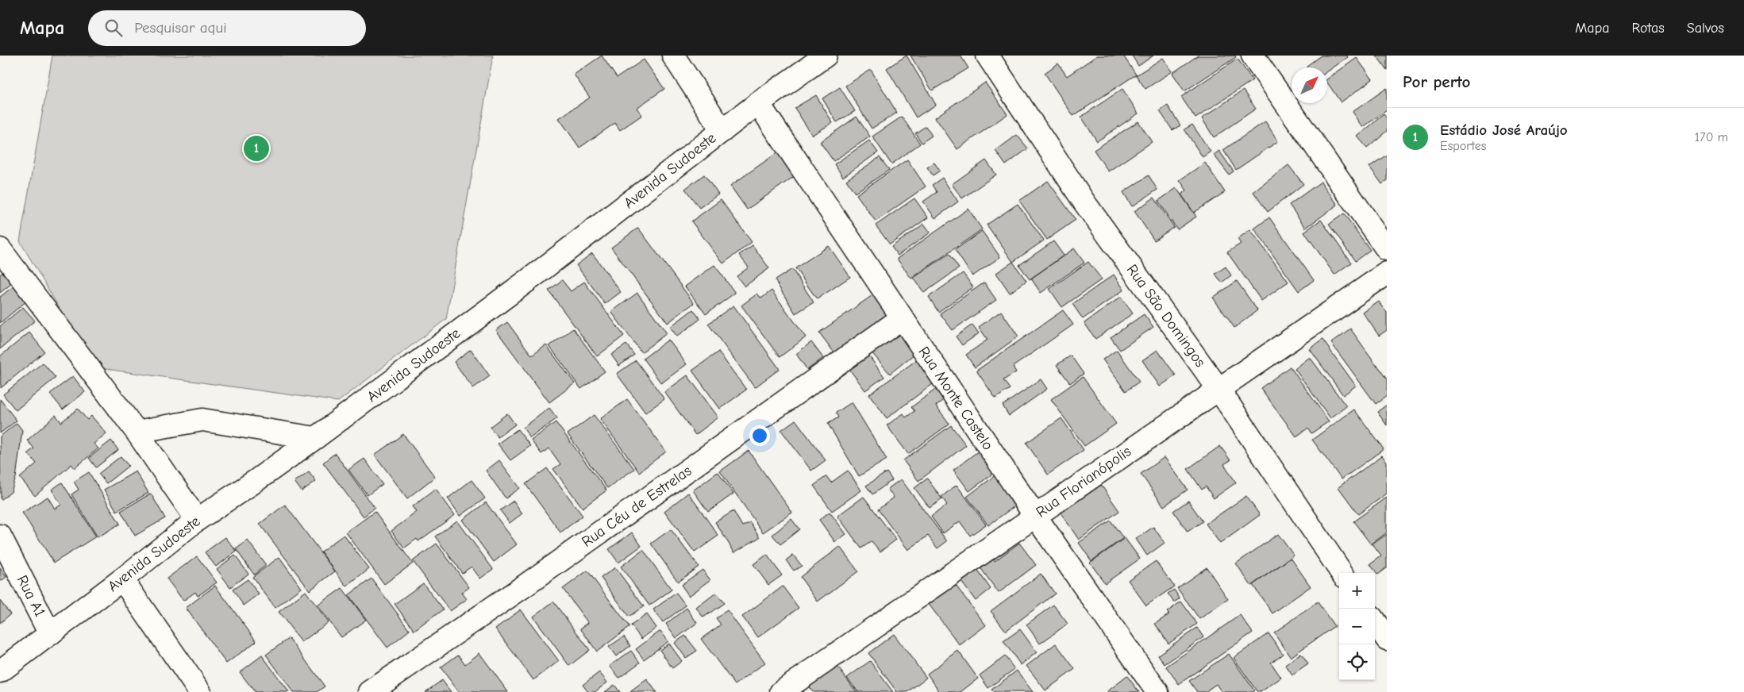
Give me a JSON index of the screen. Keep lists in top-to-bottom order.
{
  "streets": {
    "street": [
      "Avenida Sudoeste",
      "Rua São Domingos",
      "Rua Monte Castelo",
      "Rua Florianópolis",
      "Rua Céu de Estrelas",
      "Rua A1"
    ]
  },
  "crossings": [
    ["Avenida Sudoeste", "Rua Monte Castelo"],
    ["Avenida Sudoeste", "Rua A1"],
    ["Rua São Domingos", "Rua Florianópolis"],
    ["Rua Monte Castelo", "Rua Florianópolis"],
    ["Rua Monte Castelo", "Rua Céu de Estrelas"]
  ],
  "north": "top right",
  "page": {
    "header": "Mapa",
    "search": "Pesquisar aqui",
    "nav": ["Mapa", "Rotas", "Salvos"],
    "heading": "Por perto",
    "list": [
      {
        "mark": "1",
        "name": "Estádio José Araújo",
        "note": "Esportes",
        "value": "170 m"
      }
    ],
    "pins": "1",
    "map_buttons": ["+", "−"]
  }
}
